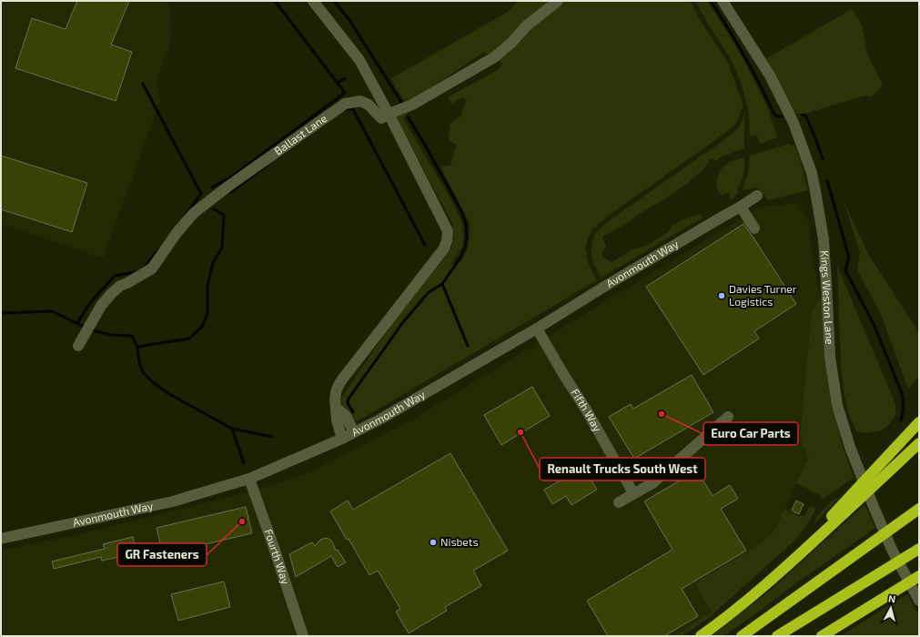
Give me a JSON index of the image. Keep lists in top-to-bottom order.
{
  "streets": {
    "street": [
      "Ballast Lane",
      "Avonmouth Way",
      "Kings Weston Lane",
      "Fifth Way",
      "Fourth Way"
    ]
  },
  "crossings": [
    ["Avonmouth Way", "Fifth Way"],
    ["Avonmouth Way", "Fourth Way"]
  ],
  "places": [
    "Davies Turner Logistics",
    "Euro Car Parts",
    "Renault Trucks South West",
    "GR Fasteners",
    "Nisbets"
  ],
  "north": "top"
}
